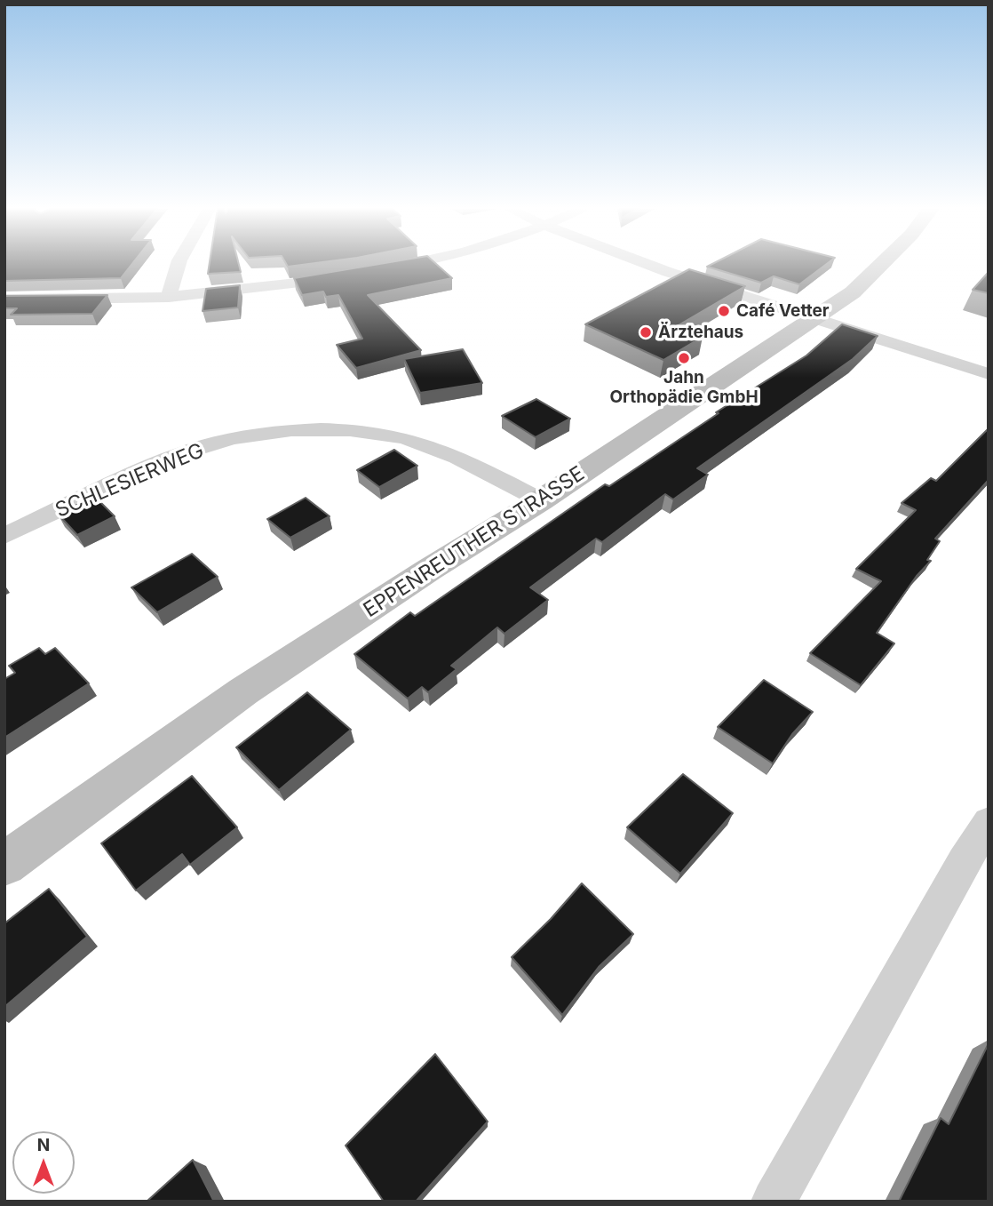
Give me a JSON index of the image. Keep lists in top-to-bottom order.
{
  "streets": {
    "main road": ["EPPENREUTHER STRASSE"],
    "street": ["SCHLESIERWEG"]
  },
  "crossings": [
    ["SCHLESIERWEG", "EPPENREUTHER STRASSE"]
  ],
  "places": ["Café Vetter", "Ärztehaus", "Jahn Orthopädie GmbH"],
  "north": "top"
}
